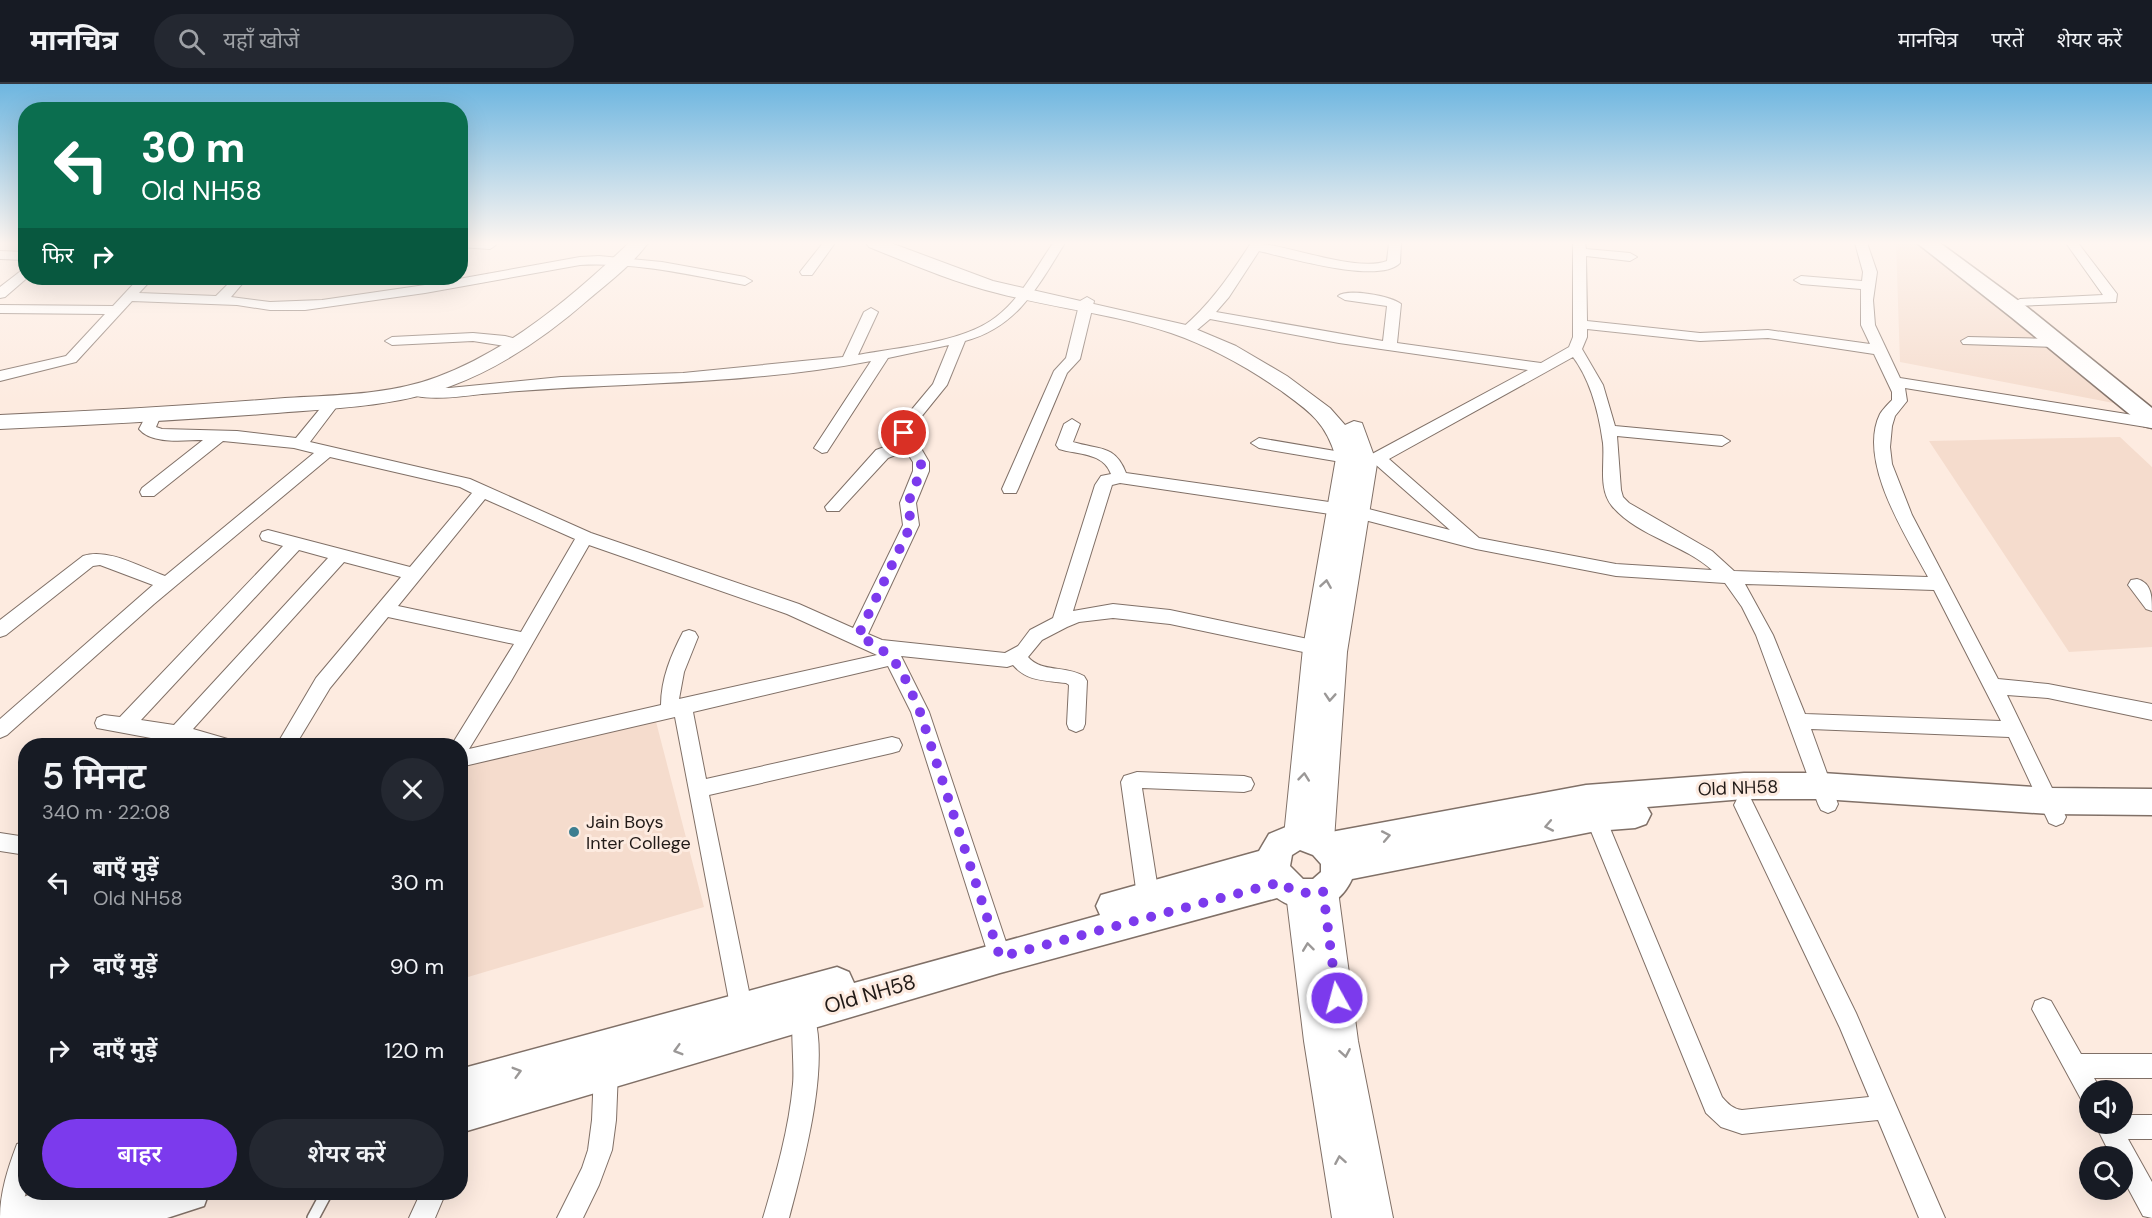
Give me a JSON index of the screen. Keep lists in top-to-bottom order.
{
  "streets": {
    "main road": ["Old NH58"]
  },
  "places": ["Jain Boys Inter College"],
  "page": {
    "header": "मानचित्र",
    "search": "यहाँ खोजें",
    "nav": ["मानचित्र", "परतें", "शेयर करें"],
    "turn": ["30 m", "Old NH58"],
    "then": "फिर",
    "heading": ["5 मिनट", "340 m · 22:08"],
    "list": [
      {
        "name": "बाएँ मुड़ें",
        "note": "Old NH58",
        "value": "30 m"
      },
      {
        "name": "दाएँ मुड़ें",
        "value": "90 m"
      },
      {
        "name": "दाएँ मुड़ें",
        "value": "120 m"
      }
    ],
    "buttons": ["बाहर", "शेयर करें"]
  }
}
